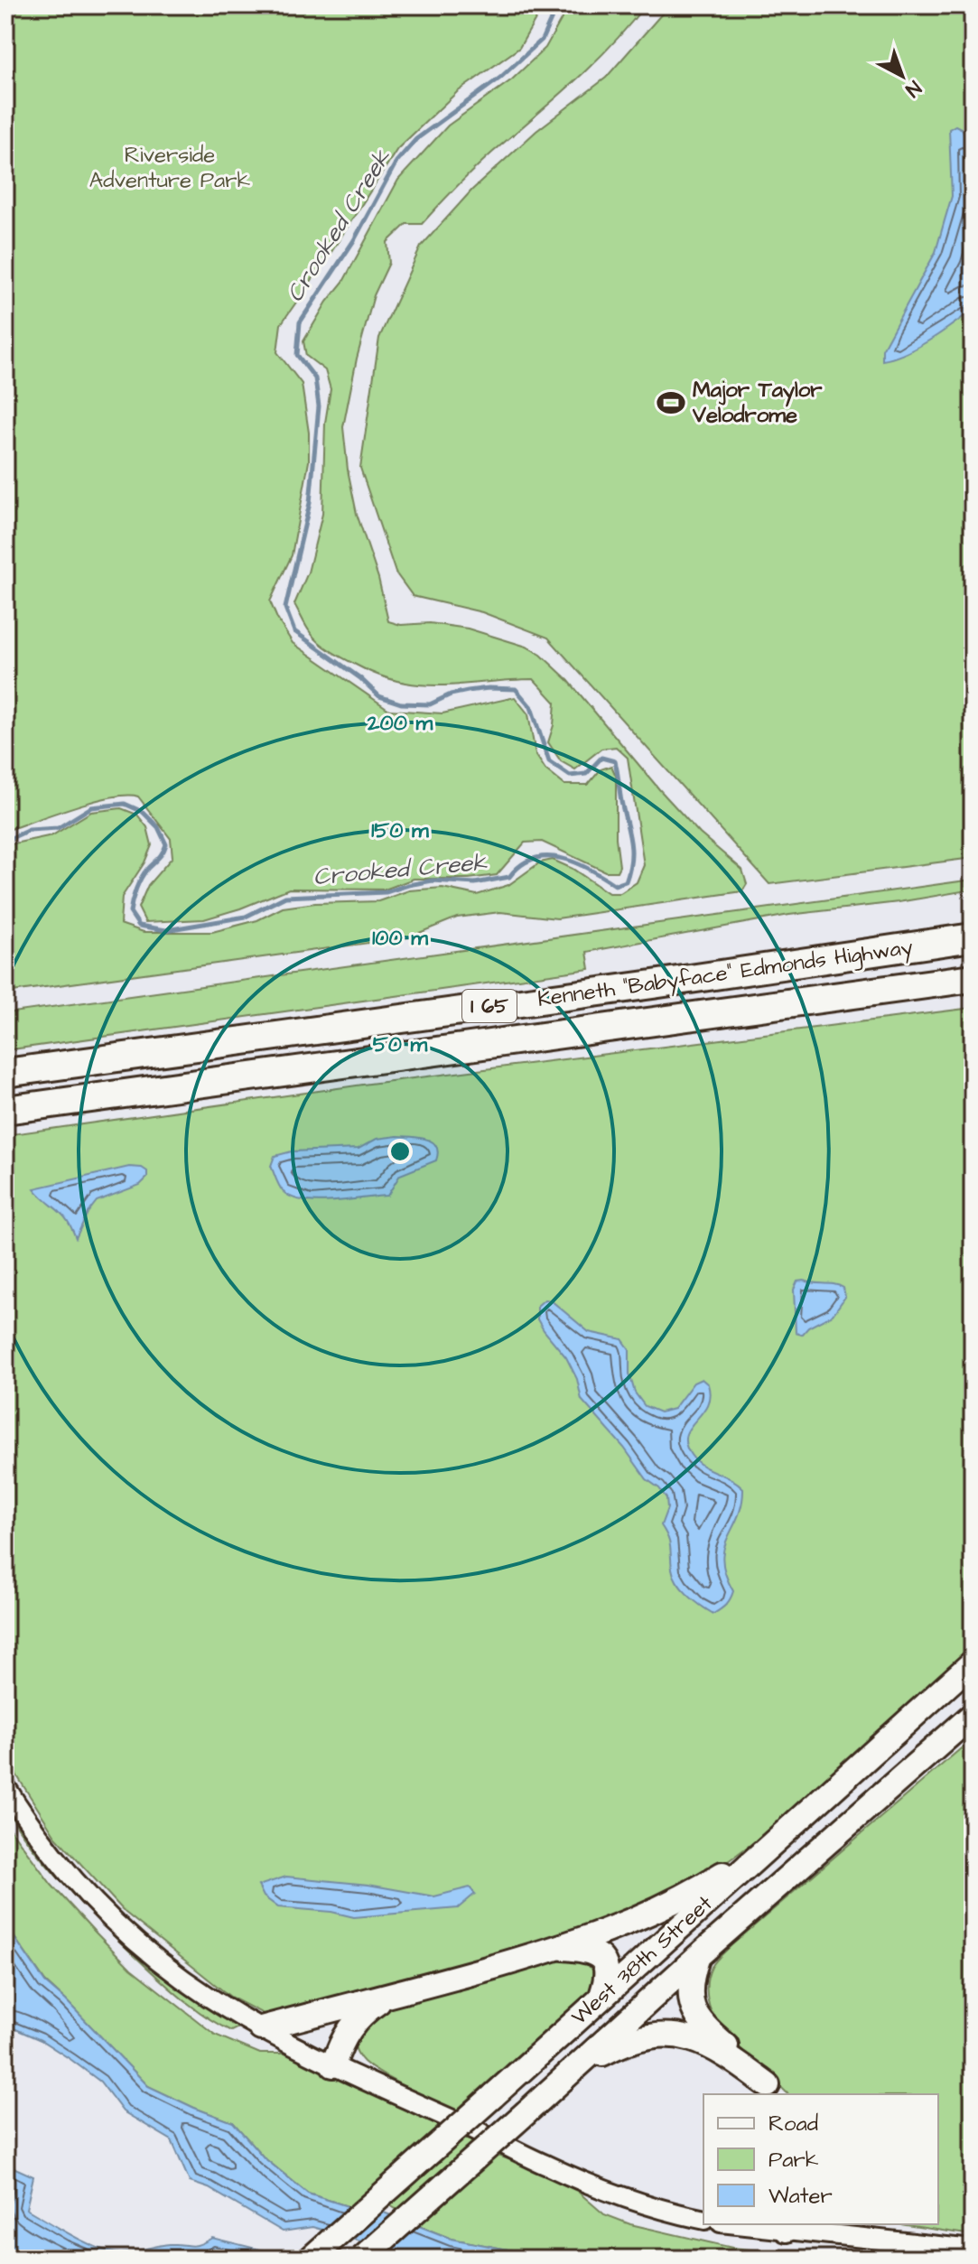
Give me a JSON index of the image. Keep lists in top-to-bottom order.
{
  "streets": {
    "highway": ["Kenneth \"Babyface\" Edmonds Highway", "I 65"],
    "main road": ["West 38th Street"]
  },
  "water": ["Crooked Creek"],
  "parks": ["Riverside Adventure Park"],
  "places": {
    "sports": ["Major Taylor Velodrome"]
  },
  "legend": ["Road", "Park", "Water"],
  "north": "bottom right",
  "rings": [
    "200 m",
    "150 m",
    "100 m",
    "50 m"
  ]
}
